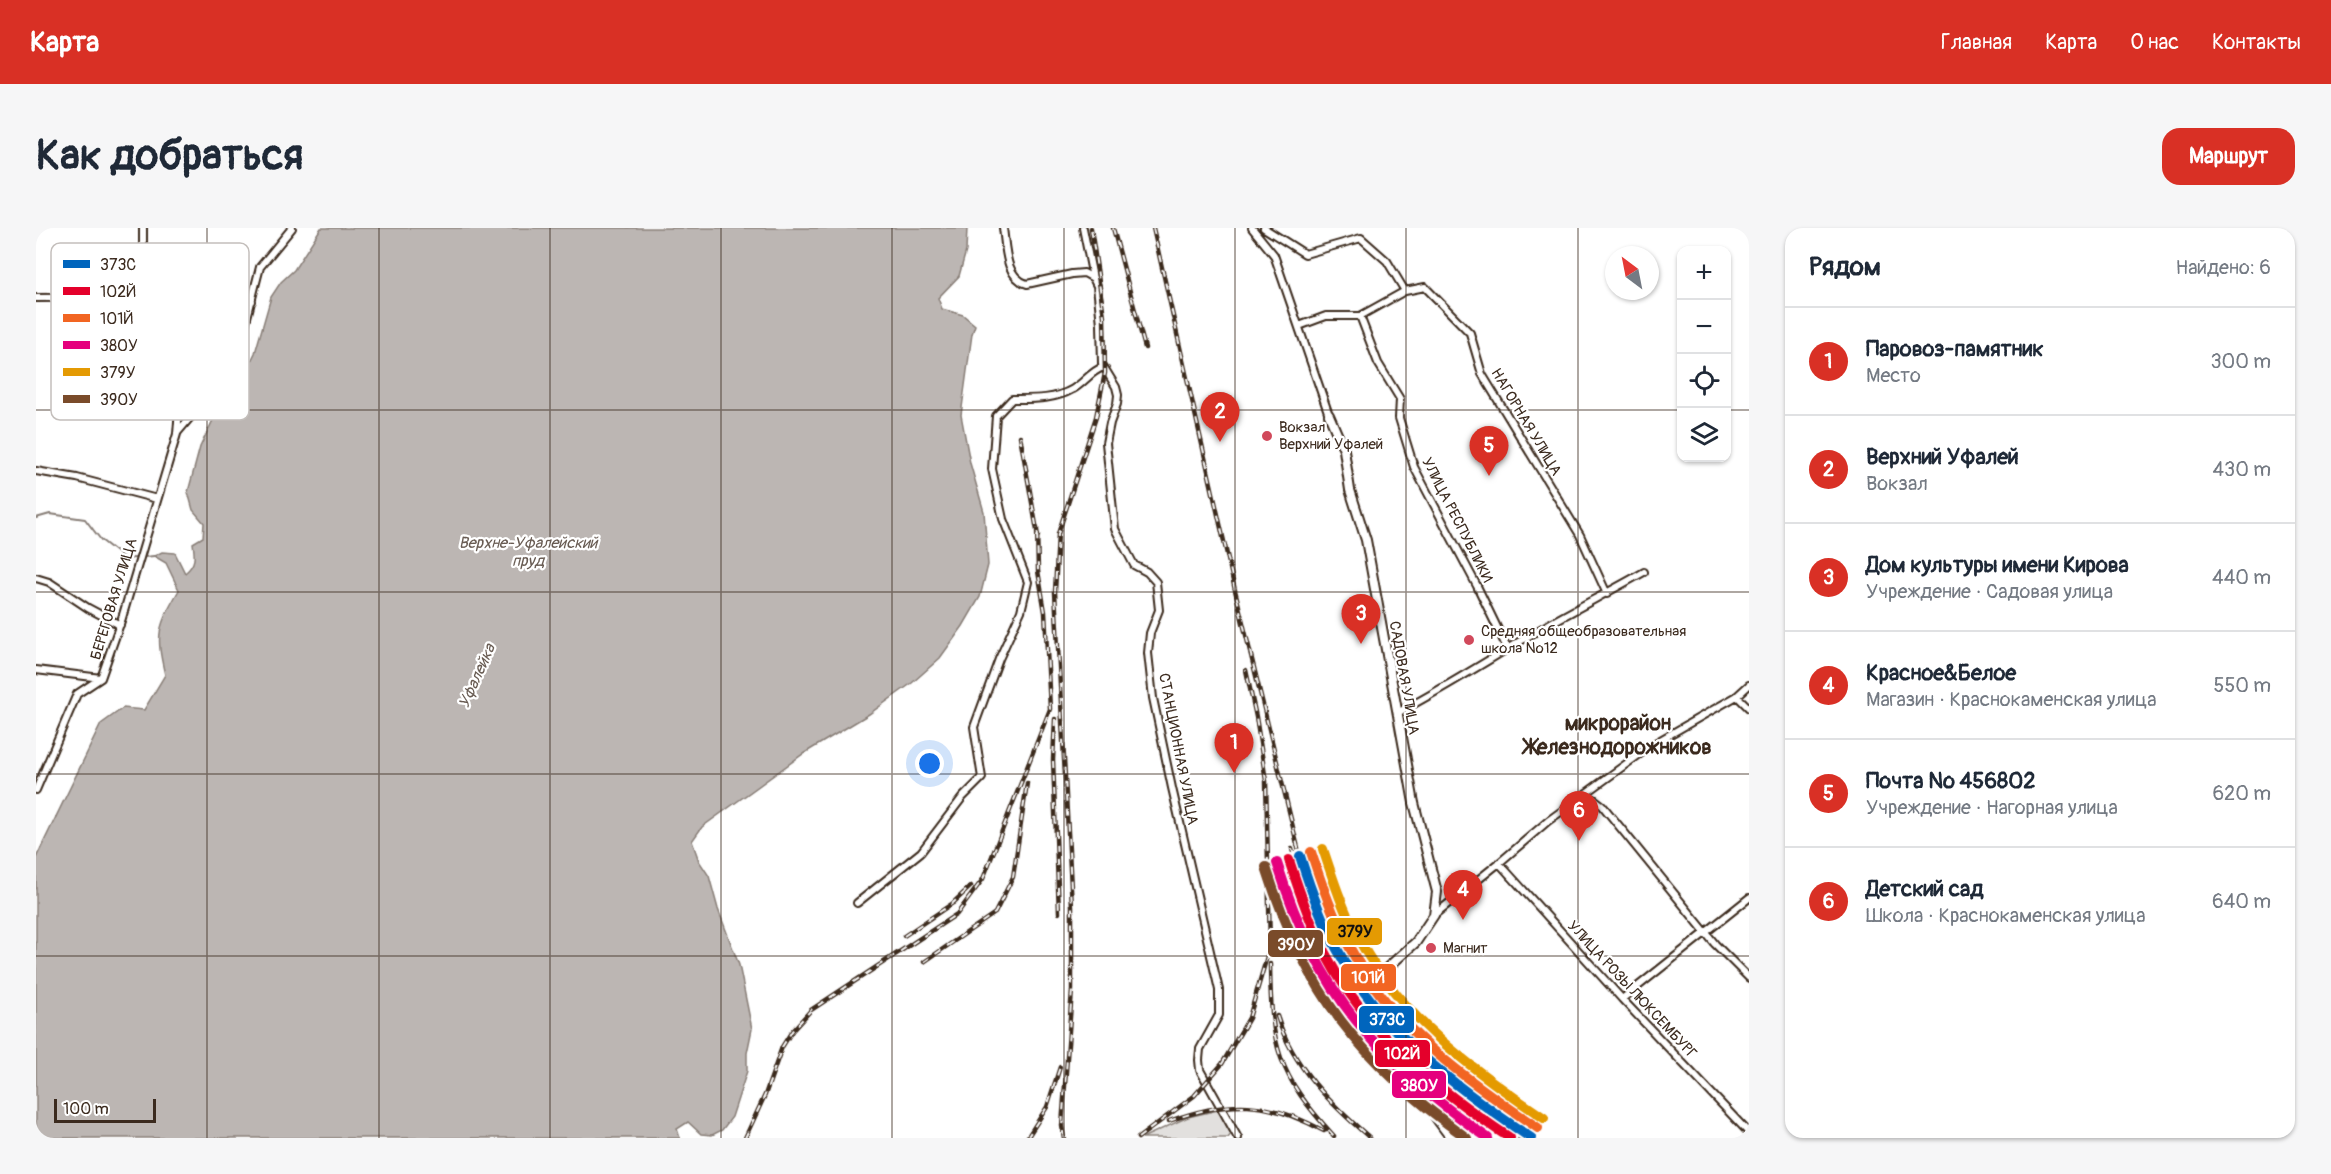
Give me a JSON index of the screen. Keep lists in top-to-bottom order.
{
  "streets": {
    "street": [
      "НАГОРНАЯ УЛИЦА",
      "УЛИЦА РЕСПУБЛИКИ",
      "БЕРЕГОВАЯ УЛИЦА",
      "САДОВАЯ УЛИЦА",
      "СТАНЦИОННАЯ УЛИЦА",
      "УЛИЦА РОЗЫ ЛЮКСЕМБУРГ"
    ]
  },
  "districts": ["микрорайон Железнодорожников"],
  "water": ["Верхне-Уфалейский пруд", "Уфалейка"],
  "places": ["Вокзал Верхний Уфалей", "Средняя общеобразовательная школа №12", "Магнит"],
  "lines": [
    "transit line 379У",
    "transit line 101Й",
    "transit line 373C",
    "transit line 102Й",
    "transit line 380У",
    "transit line 390У"
  ],
  "legend": [
    "373C",
    "102Й",
    "101Й",
    "380У",
    "379У",
    "390У"
  ],
  "scale_bar": "100 m",
  "north": "top left",
  "page": {
    "header": "Карта",
    "nav": [
      "Главная",
      "Карта",
      "О нас",
      "Контакты"
    ],
    "buttons": "Маршрут",
    "title": "Как добраться",
    "heading": ["Рядом", "Найдено: 6"],
    "map_buttons": ["+", "−"],
    "list": [
      {
        "mark": "1",
        "name": "Паровоз-памятник",
        "note": "Место",
        "value": "300 m"
      },
      {
        "mark": "2",
        "name": "Верхний Уфалей",
        "note": "Вокзал",
        "value": "430 m"
      },
      {
        "mark": "3",
        "name": "Дом культуры имени Кирова",
        "note": "Учреждение · Садовая улица",
        "value": "440 m"
      },
      {
        "mark": "4",
        "name": "Красное&Белое",
        "note": "Магазин · Краснокаменская улица",
        "value": "550 m"
      },
      {
        "mark": "5",
        "name": "Почта № 456802",
        "note": "Учреждение · Нагорная улица",
        "value": "620 m"
      },
      {
        "mark": "6",
        "name": "Детский сад",
        "note": "Школа · Краснокаменская улица",
        "value": "640 m"
      }
    ],
    "pins": [
      "2",
      "5",
      "3",
      "1",
      "6",
      "4"
    ],
    "scale": "100 m"
  }
}
